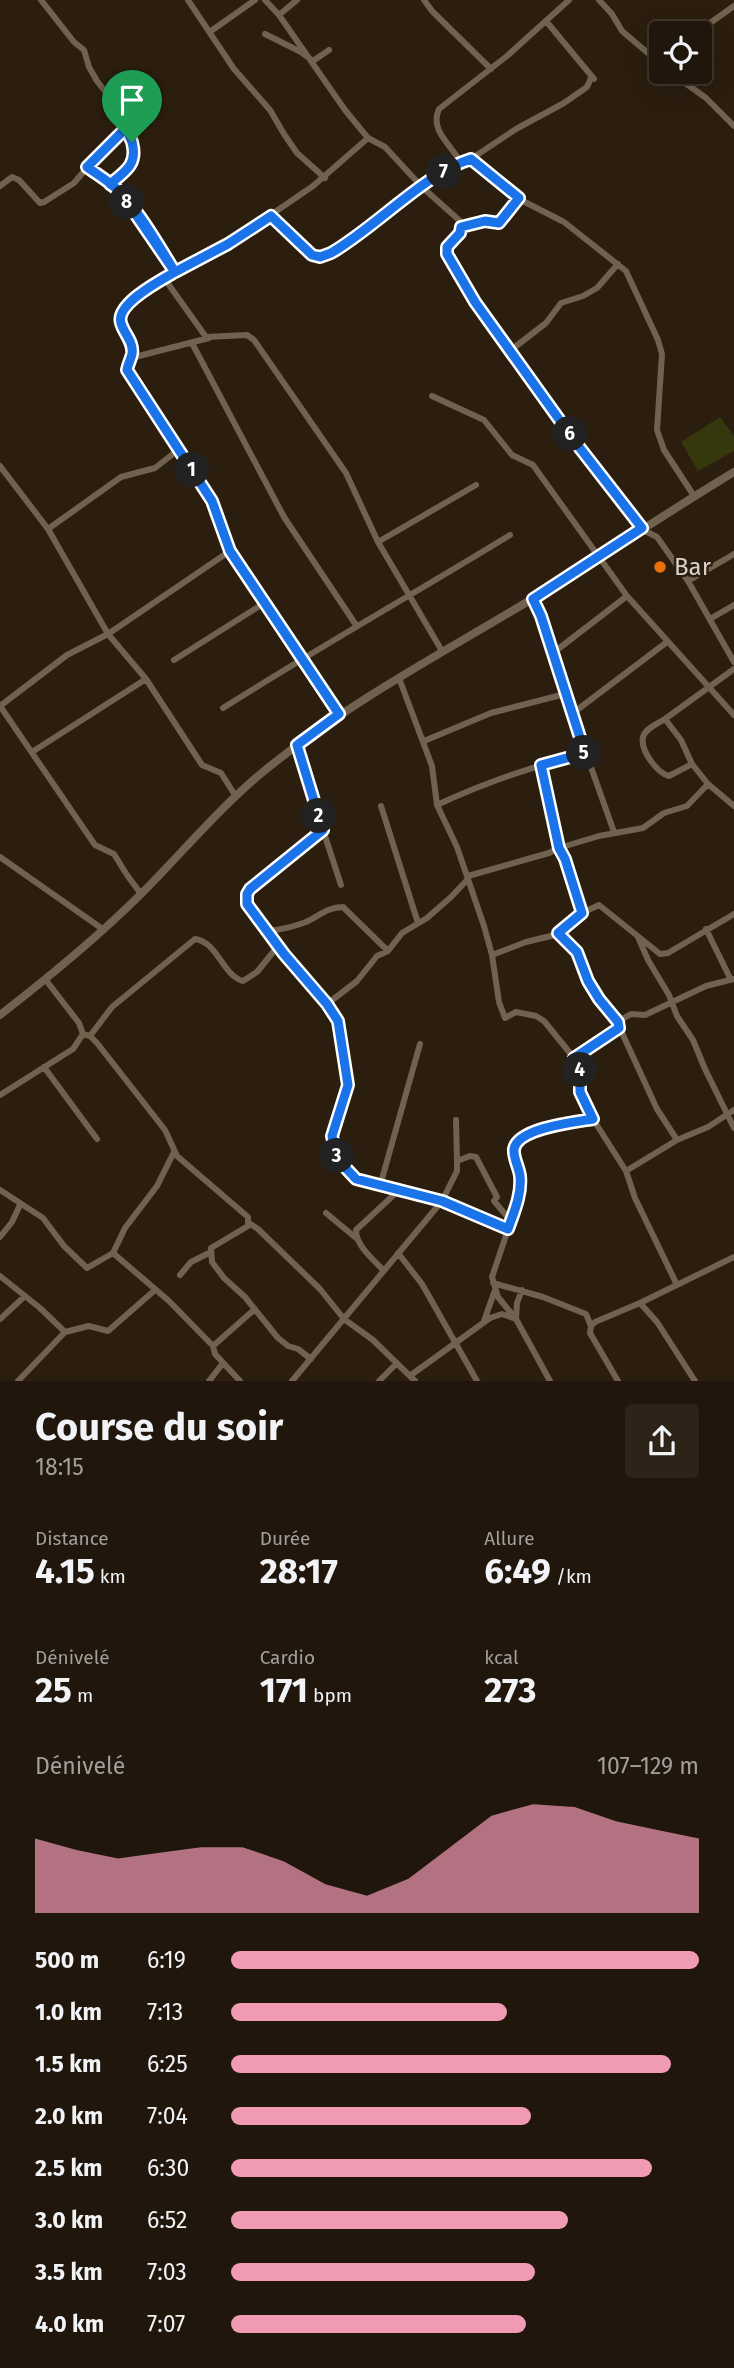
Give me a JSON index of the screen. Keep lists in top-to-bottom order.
{
  "places": ["Bar"],
  "page": {
    "pins": [
      "7",
      "8",
      "6",
      "1",
      "5",
      "2",
      "4",
      "3"
    ],
    "heading": ["Course du soir", "18:15"],
    "stats": [
      ["Distance", "4.15 km"],
      ["Durée", "28:17"],
      ["Allure", "6:49 /km"],
      ["Dénivelé", "25 m"],
      ["Cardio", "171 bpm"],
      ["kcal", "273"]
    ],
    "chart": ["Dénivelé", "107–129 m"],
    "list": [
      {
        "name": "500 m",
        "note": "6:19"
      },
      {
        "name": "1.0 km",
        "note": "7:13"
      },
      {
        "name": "1.5 km",
        "note": "6:25"
      },
      {
        "name": "2.0 km",
        "note": "7:04"
      },
      {
        "name": "2.5 km",
        "note": "6:30"
      },
      {
        "name": "3.0 km",
        "note": "6:52"
      },
      {
        "name": "3.5 km",
        "note": "7:03"
      },
      {
        "name": "4.0 km",
        "note": "7:07"
      }
    ]
  }
}
